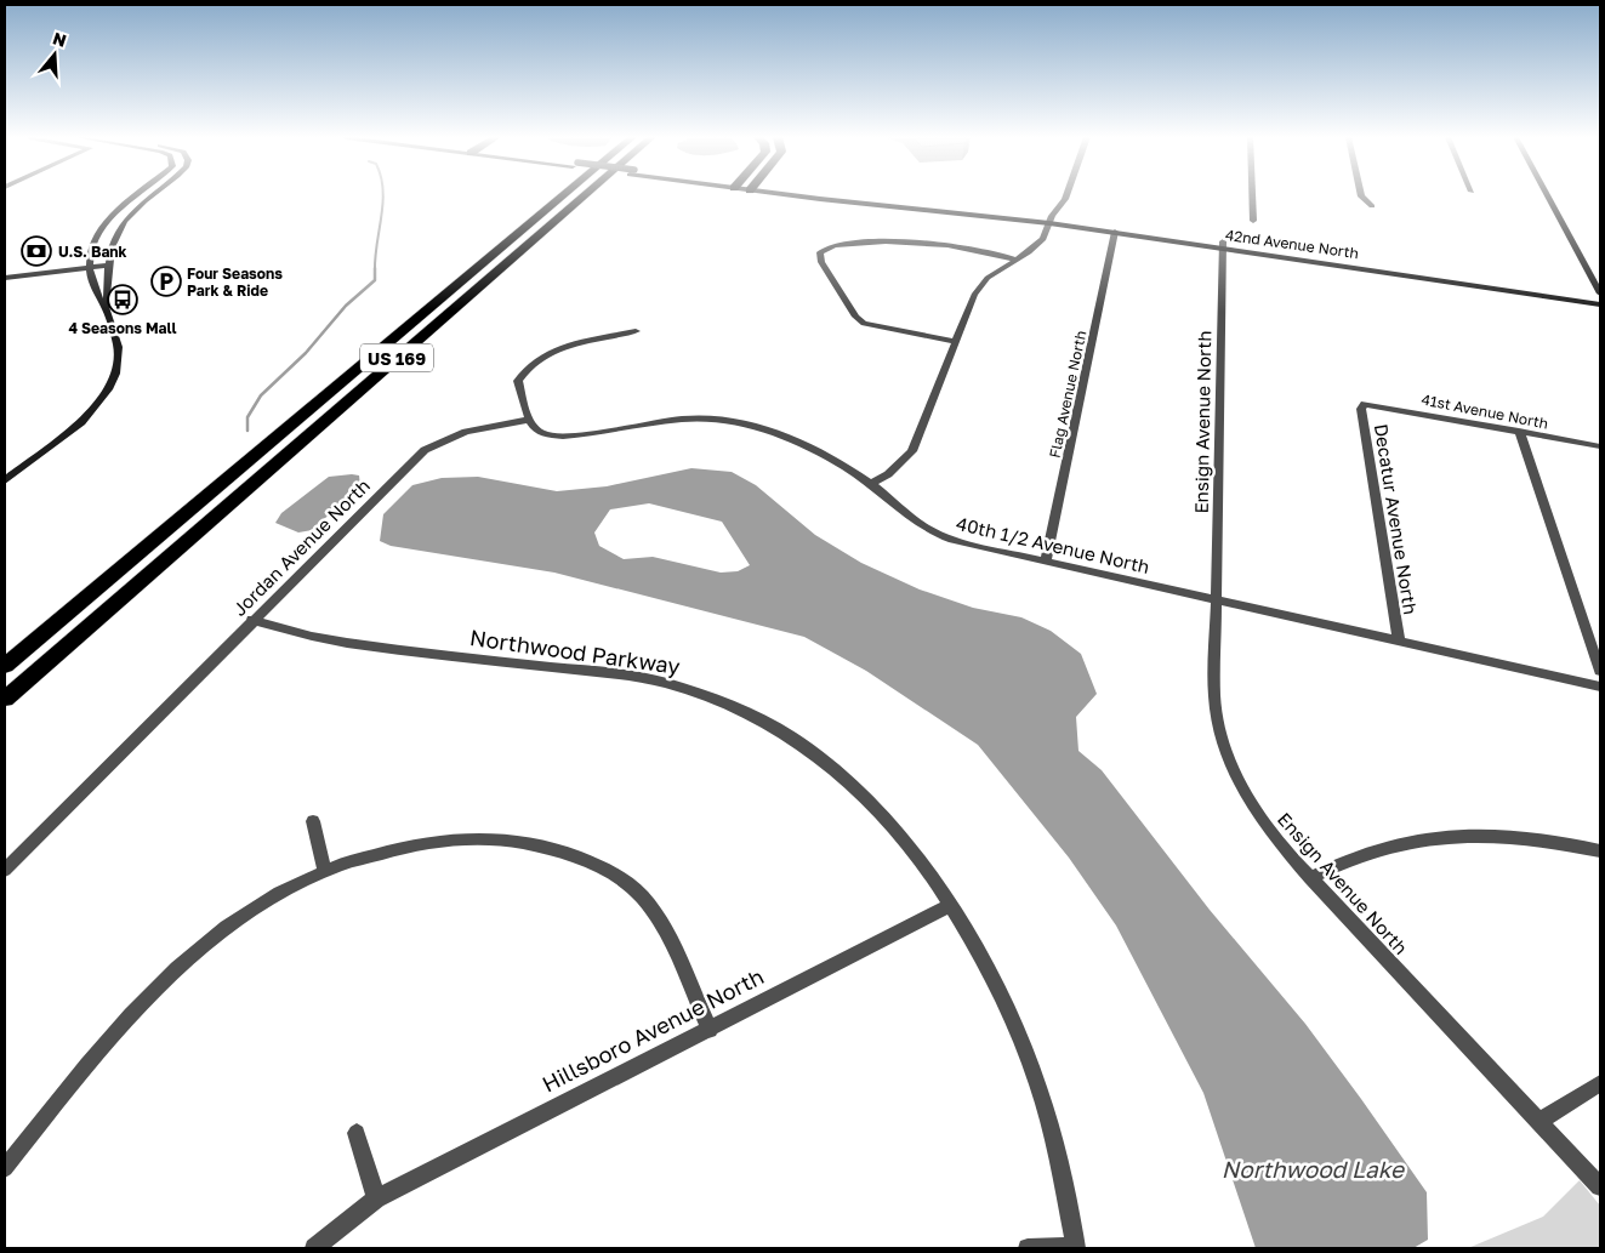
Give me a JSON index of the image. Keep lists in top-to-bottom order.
{
  "streets": {
    "highway": ["US 169"],
    "street": [
      "42nd Avenue North",
      "Flag Avenue North",
      "41st Avenue North",
      "Ensign Avenue North",
      "Decatur Avenue North",
      "40th 1/2 Avenue North",
      "Jordan Avenue North",
      "Northwood Parkway",
      "Hillsboro Avenue North"
    ]
  },
  "crossings": [
    ["42nd Avenue North", "Flag Avenue North"],
    ["42nd Avenue North", "Ensign Avenue North"],
    ["Flag Avenue North", "40th 1/2 Avenue North"],
    ["41st Avenue North", "Decatur Avenue North"],
    ["Ensign Avenue North", "40th 1/2 Avenue North"],
    ["Decatur Avenue North", "40th 1/2 Avenue North"],
    ["40th 1/2 Avenue North", "Jordan Avenue North"],
    ["Jordan Avenue North", "Northwood Parkway"],
    ["Northwood Parkway", "Hillsboro Avenue North"]
  ],
  "water": ["Northwood Lake"],
  "places": {
    "bank": ["U.S. Bank"],
    "parking": ["Four Seasons Park & Ride"],
    "bus stop": ["4 Seasons Mall"]
  },
  "north": "top"
}
